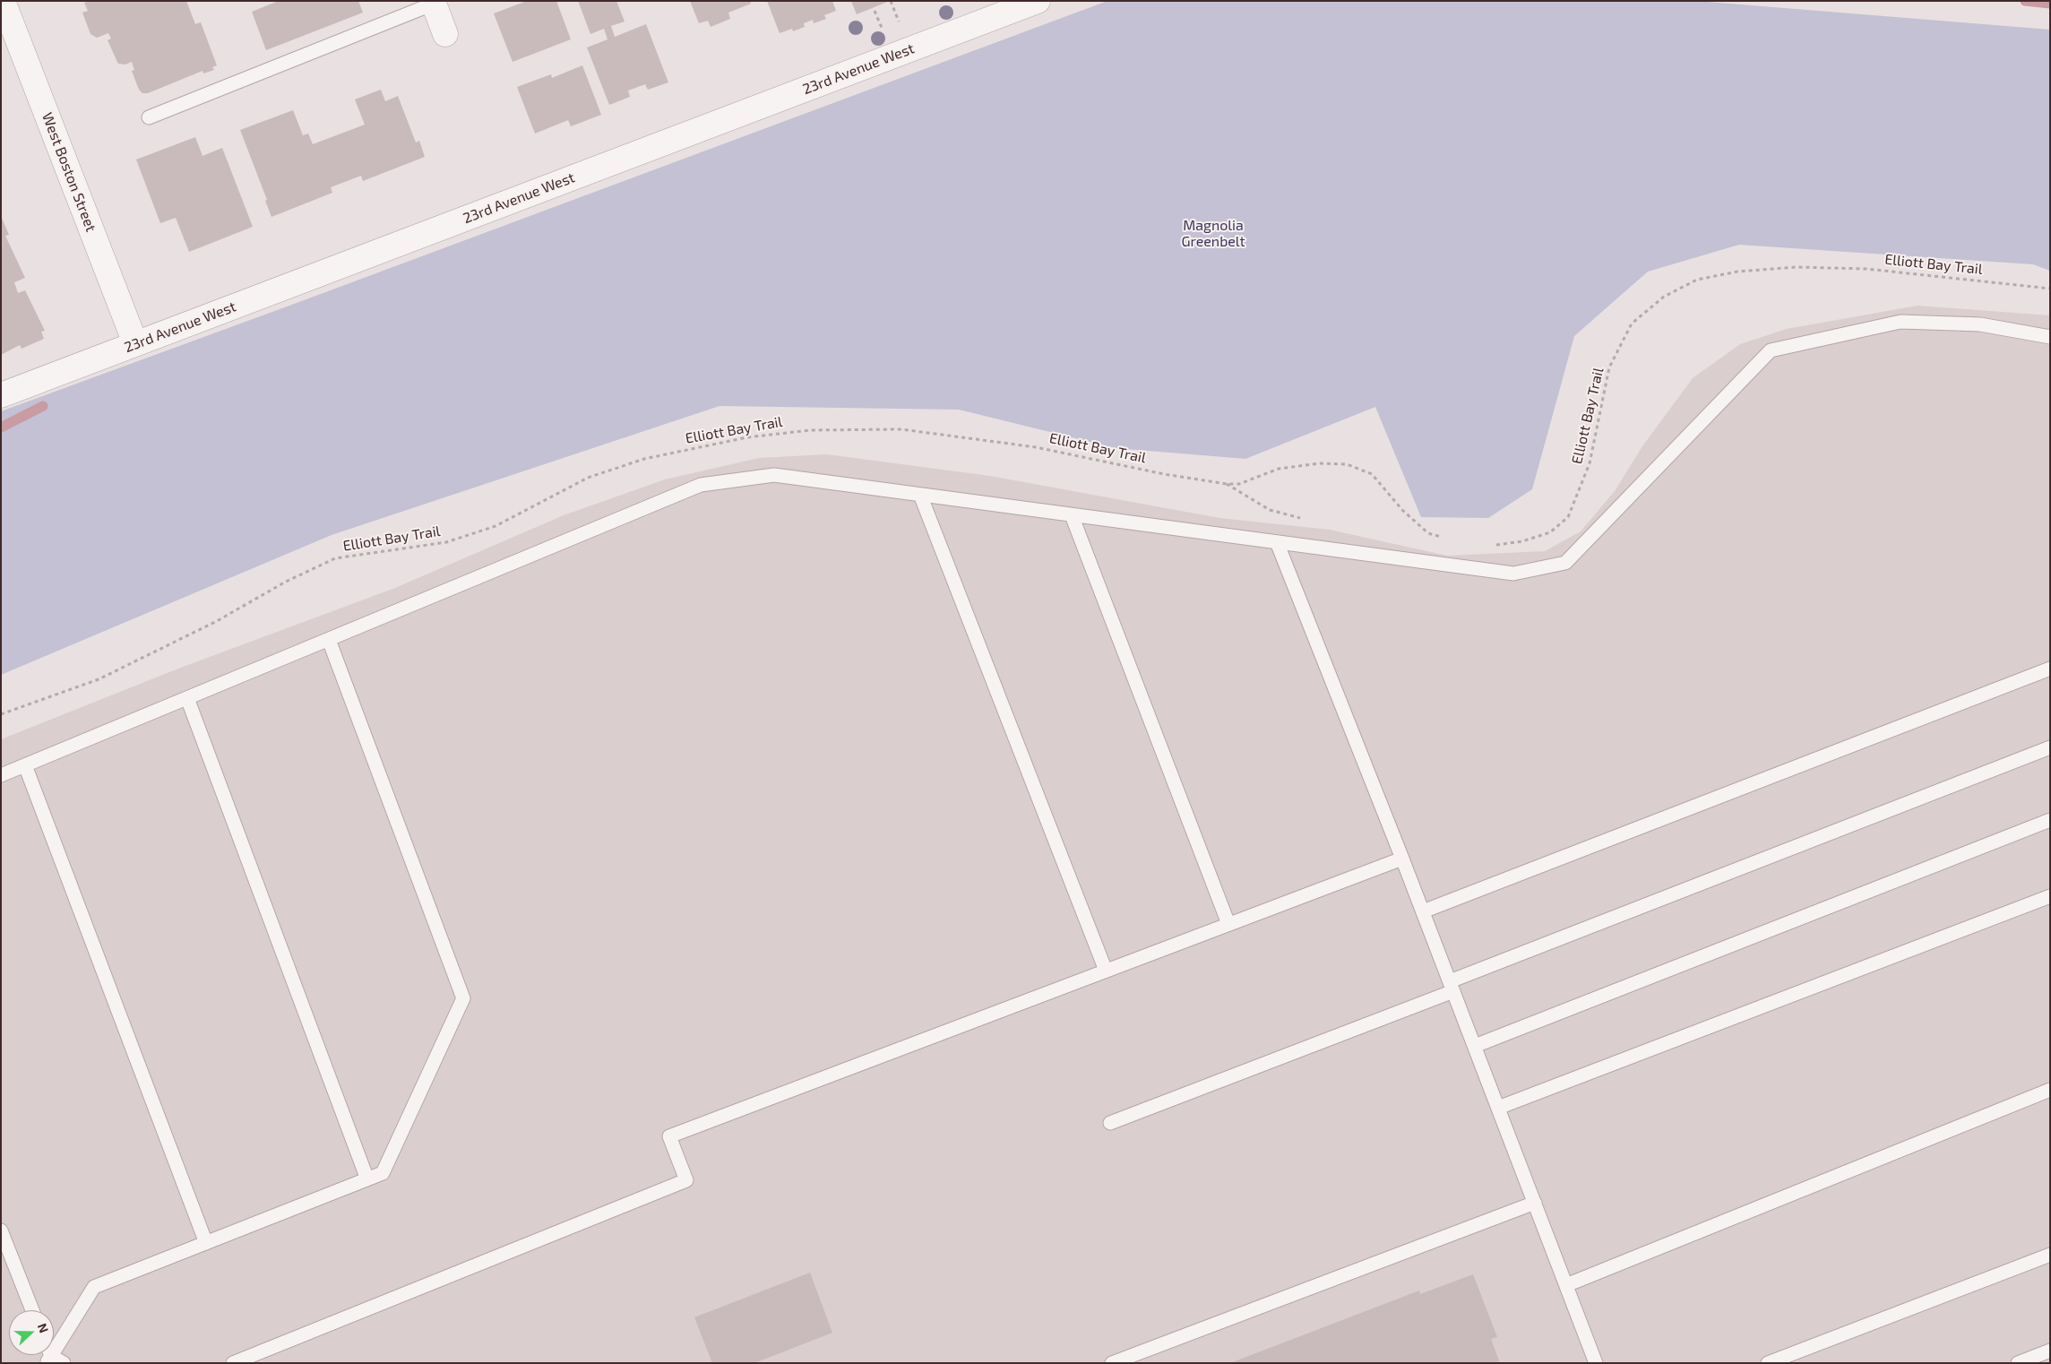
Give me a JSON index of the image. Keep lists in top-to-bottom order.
{
  "streets": {
    "street": ["23rd Avenue West", "West Boston Street"],
    "path": ["Elliott Bay Trail"]
  },
  "crossings": [
    ["23rd Avenue West", "West Boston Street"]
  ],
  "parks": ["Magnolia Greenbelt"],
  "north": "right"
}
